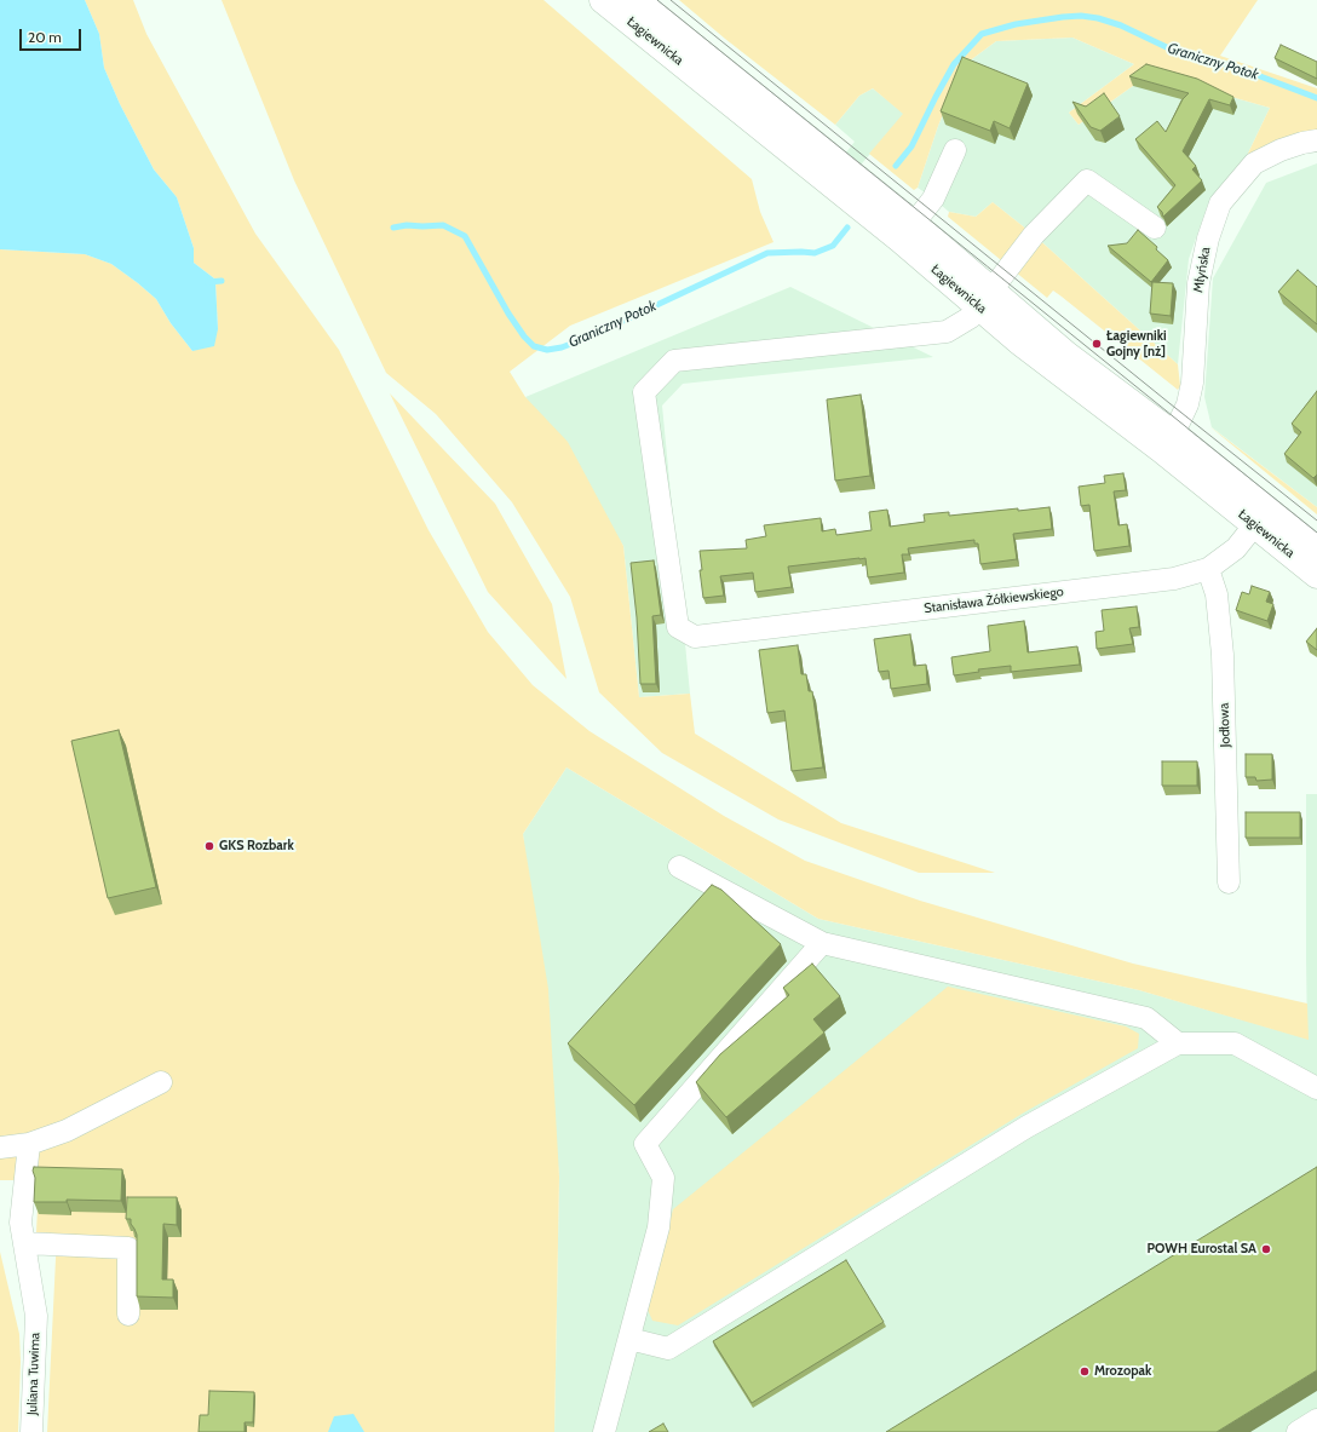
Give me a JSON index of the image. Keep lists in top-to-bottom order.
{
  "streets": {
    "main road": ["Łagiewnicka"],
    "street": [
      "Młyńska",
      "Stanisława Żółkiewskiego",
      "Jodłowa",
      "Juliana Tuwima"
    ]
  },
  "crossings": [
    ["Łagiewnicka", "Młyńska"],
    ["Łagiewnicka", "Stanisława Żółkiewskiego"],
    ["Stanisława Żółkiewskiego", "Jodłowa"]
  ],
  "water": ["Graniczny Potok"],
  "places": [
    "Łagiewniki Gojny [nż]",
    "GKS Rozbark",
    "POWH Eurostal SA",
    "Mrozopak"
  ],
  "scale_bar": "20 m"
}
